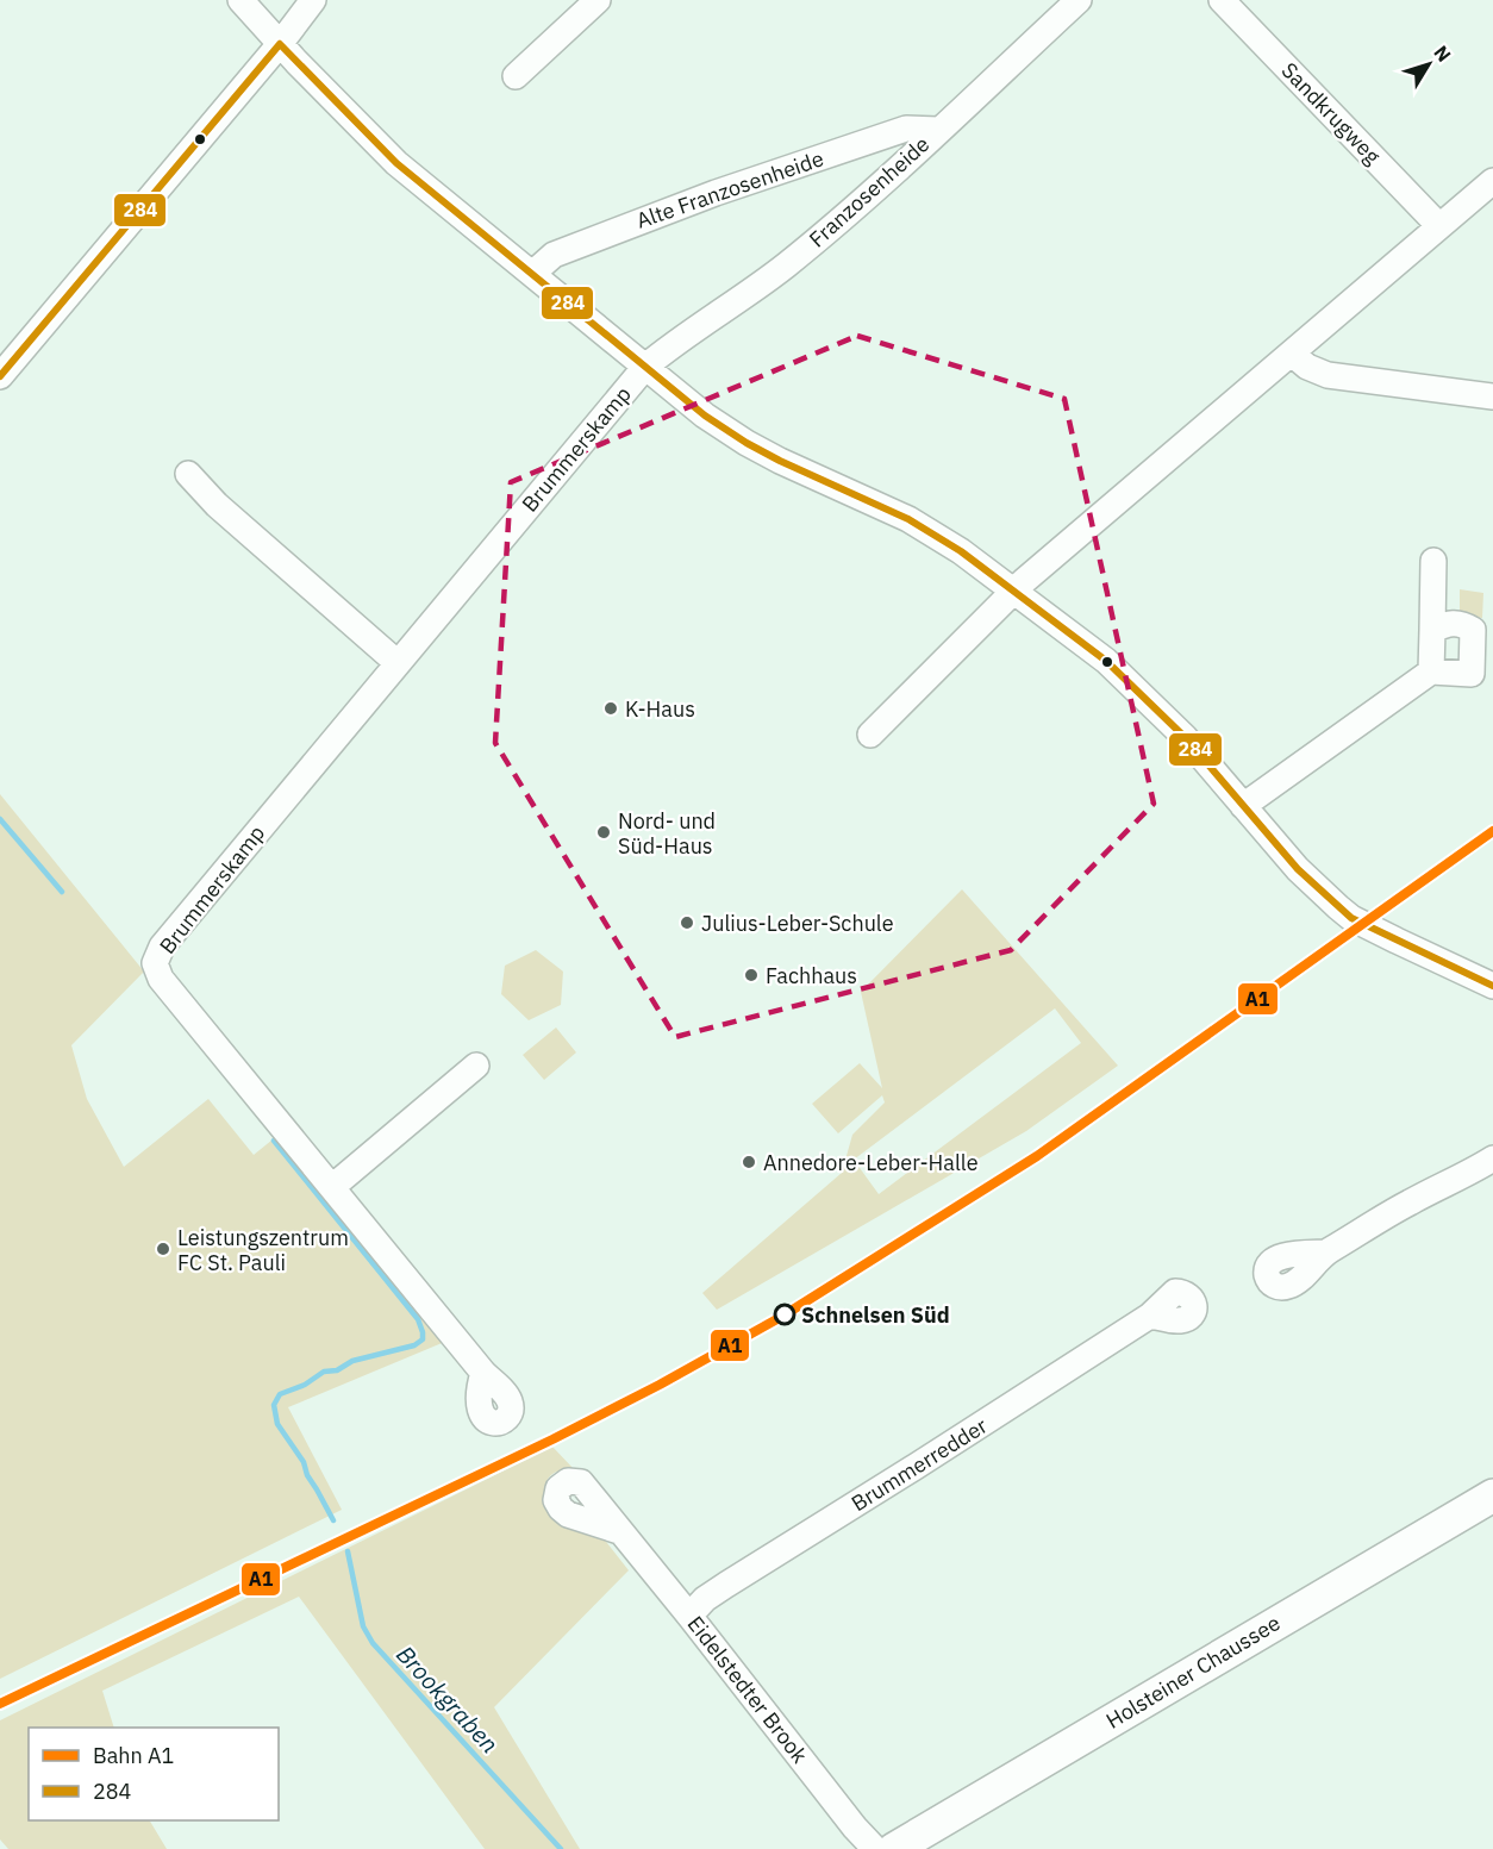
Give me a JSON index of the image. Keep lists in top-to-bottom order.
{
  "streets": {
    "main road": ["Holsteiner Chaussee"],
    "street": [
      "Sandkrugweg",
      "Alte Franzosenheide",
      "Franzosenheide",
      "Brummerskamp",
      "Brummerredder",
      "Eidelstedter Brook"
    ]
  },
  "crossings": [
    ["Alte Franzosenheide", "Franzosenheide"],
    ["Franzosenheide", "Brummerskamp"],
    ["Brummerredder", "Eidelstedter Brook"]
  ],
  "water": ["Brookgraben"],
  "places": [
    "K-Haus",
    "Nord- und Süd-Haus",
    "Julius-Leber-Schule",
    "Fachhaus",
    "Annedore-Leber-Halle",
    "Leistungszentrum FC St. Pauli",
    "Schnelsen Süd"
  ],
  "lines": ["transit line 284", "rail line A1"],
  "legend": ["Bahn A1", "284"],
  "north": "top right"
}
